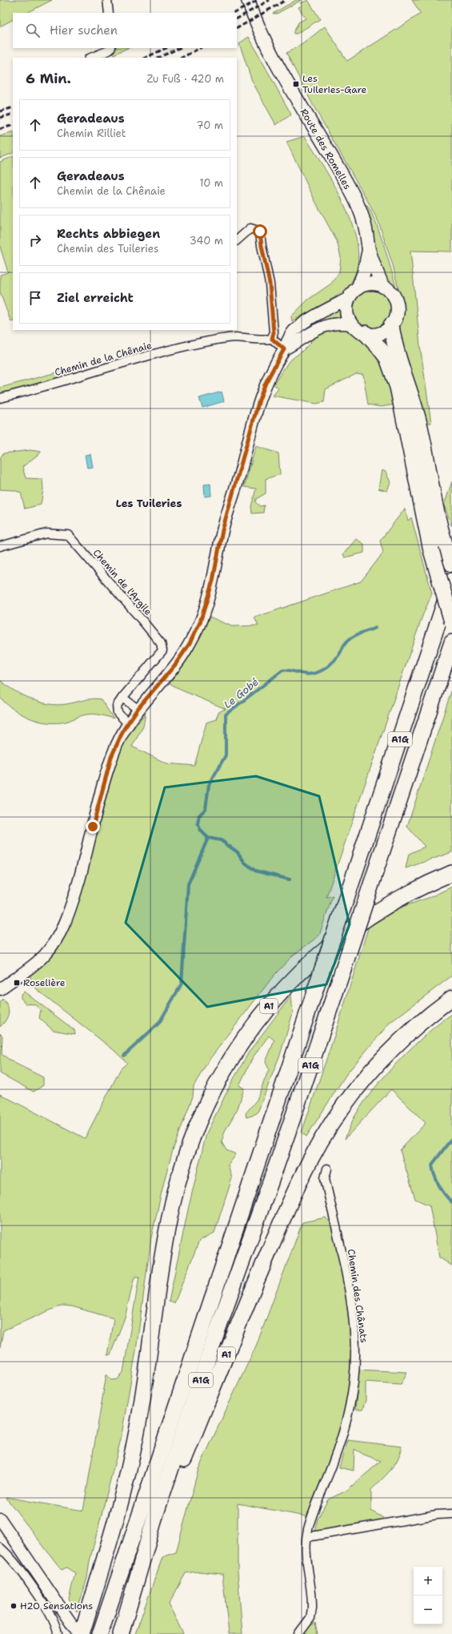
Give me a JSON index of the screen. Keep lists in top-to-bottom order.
{
  "streets": {
    "highway": ["A1G", "A1"],
    "main road": ["Route des Romelles"],
    "street": ["Chemin de la Chênaie", "Chemin de l'Argile", "Chemin des Chânats"]
  },
  "crossings": [
    ["A1G", "A1"]
  ],
  "districts": ["Les Tuileries"],
  "water": ["Le Gobé"],
  "places": {
    "transit": ["Les Tuileries-Gare", "Roselière"],
    "other": ["H2O Sensations"]
  },
  "page": {
    "search": "Hier suchen",
    "heading": ["6 Min.", "Zu Fuß · 420 m"],
    "list": [
      ["Geradeaus", "Chemin Rilliet", "70 m"],
      ["Geradeaus", "Chemin de la Chênaie", "10 m"],
      ["Rechts abbiegen", "Chemin des Tuileries", "340 m"],
      "Ziel erreicht"
    ],
    "map_buttons": ["+", "−"]
  }
}
